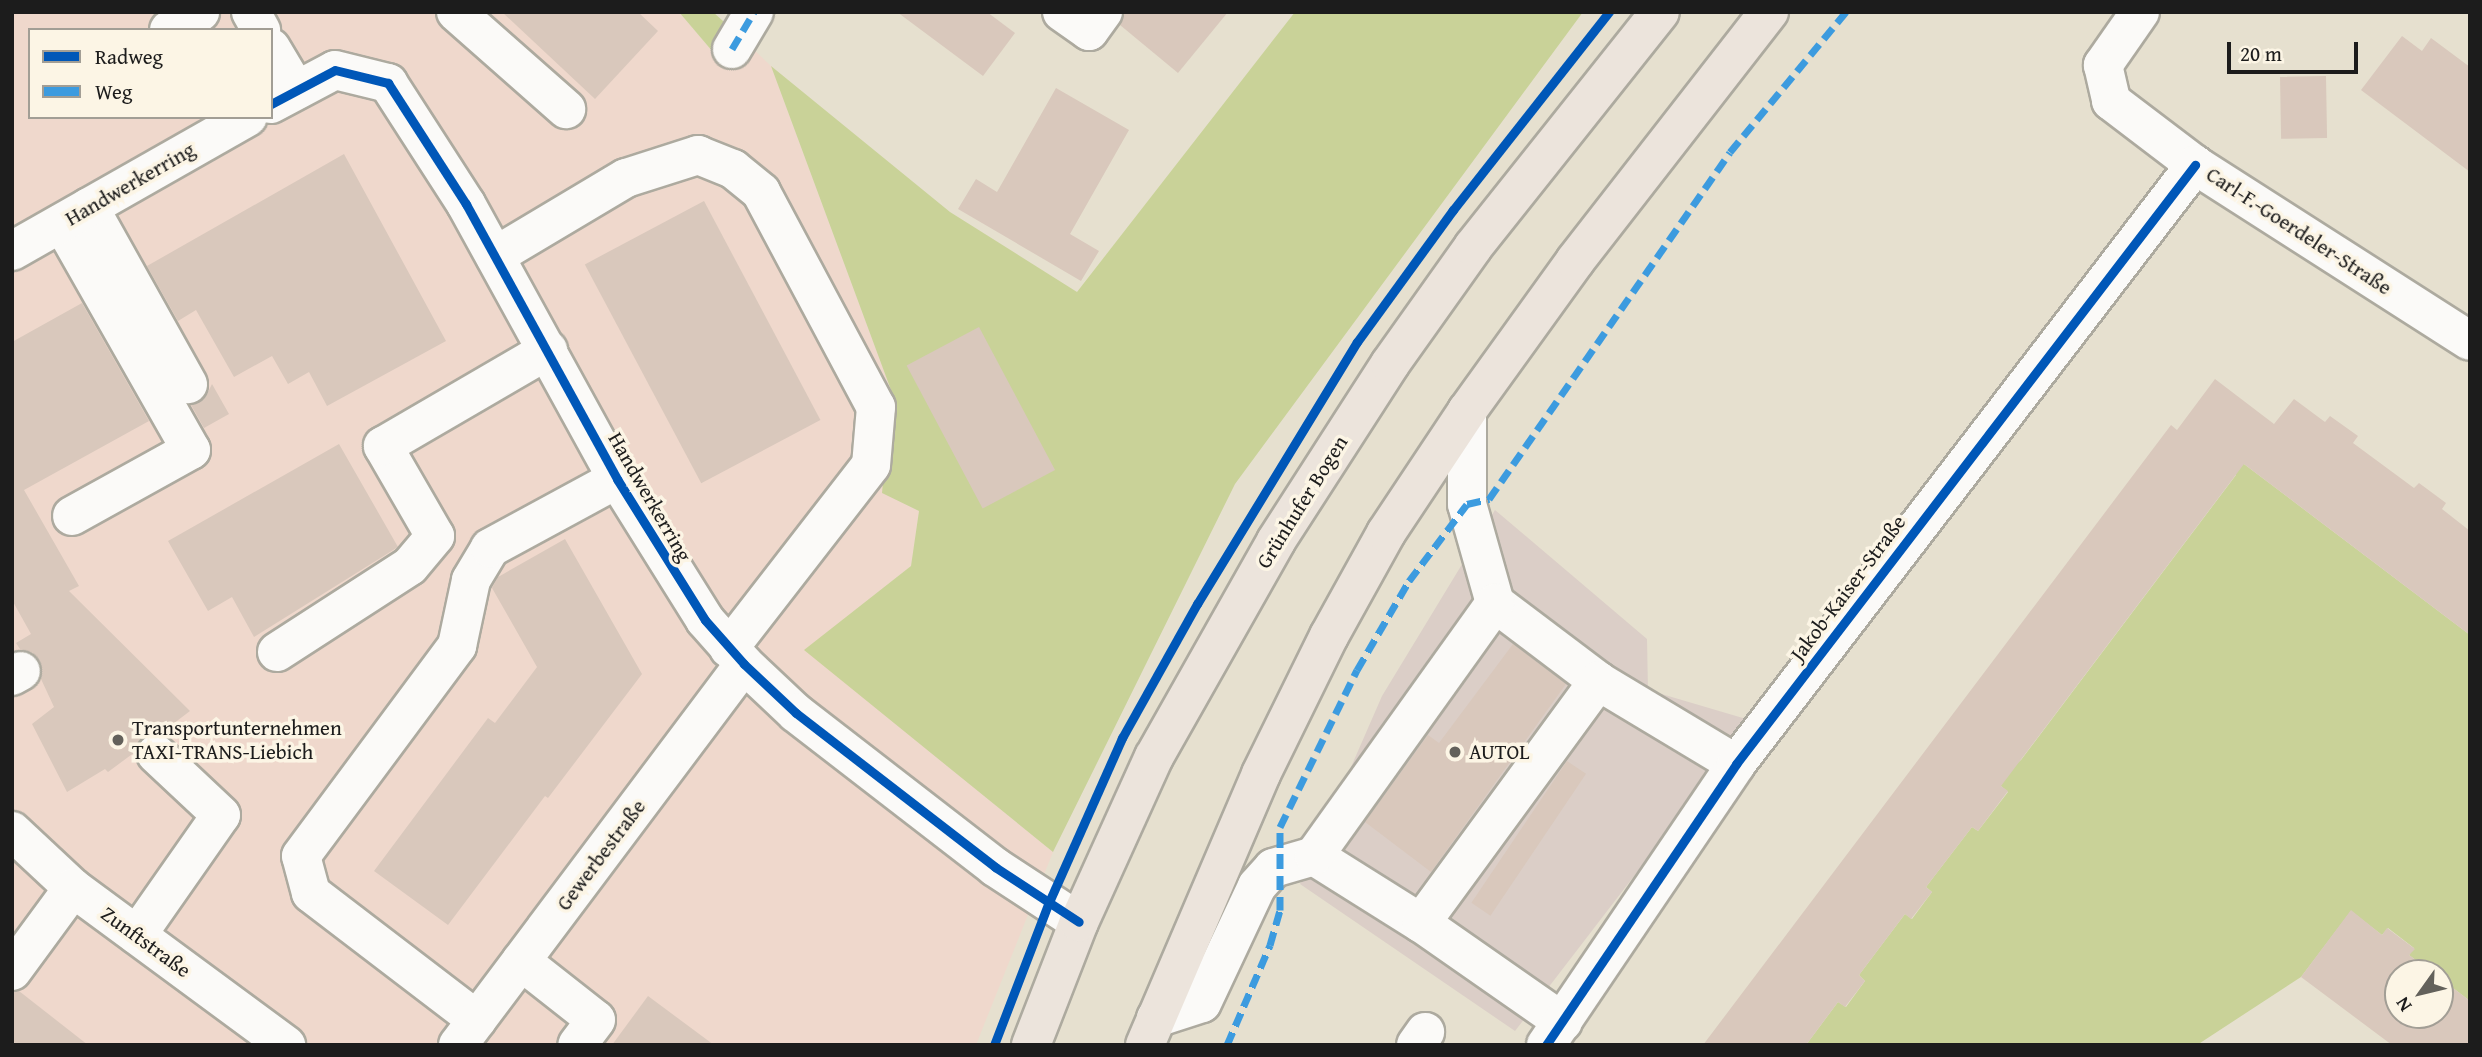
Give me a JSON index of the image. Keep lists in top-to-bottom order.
{
  "streets": {
    "main road": ["Grünhufer Bogen"],
    "street": [
      "Handwerkerring",
      "Carl-F.-Goerdeler-Straße",
      "Jakob-Kaiser-Straße",
      "Gewerbestraße",
      "Zunftstraße"
    ]
  },
  "crossings": [
    ["Handwerkerring", "Grünhufer Bogen"],
    ["Handwerkerring", "Gewerbestraße"],
    ["Carl-F.-Goerdeler-Straße", "Jakob-Kaiser-Straße"]
  ],
  "places": ["Transportunternehmen TAXI-TRANS-Liebich", "AUTOL"],
  "legend": ["Radweg", "Weg"],
  "scale_bar": "20 m",
  "north": "bottom left"
}
